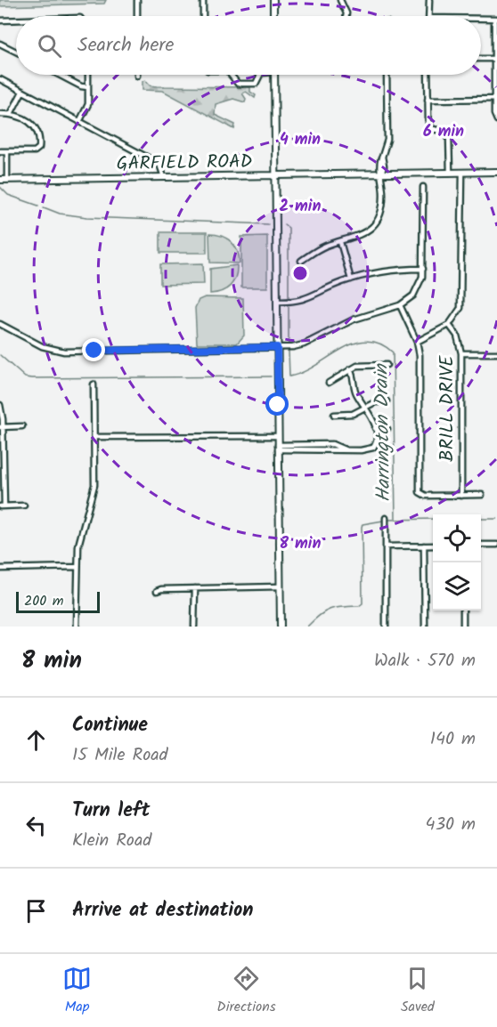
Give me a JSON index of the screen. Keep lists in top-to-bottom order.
{
  "streets": {
    "main road": ["GARFIELD ROAD"],
    "street": ["BRILL DRIVE"]
  },
  "water": ["Harrington Drain"],
  "scale_bar": "200 m",
  "page": {
    "search": "Search here",
    "scale": "200 m",
    "heading": ["8 min", "Walk · 570 m"],
    "list": [
      ["Continue", "15 Mile Road", "140 m"],
      ["Turn left", "Klein Road", "430 m"],
      "Arrive at destination"
    ],
    "nav": ["Map", "Directions", "Saved"]
  },
  "rings": [
    "6 min",
    "4 min",
    "2 min",
    "8 min"
  ]
}
